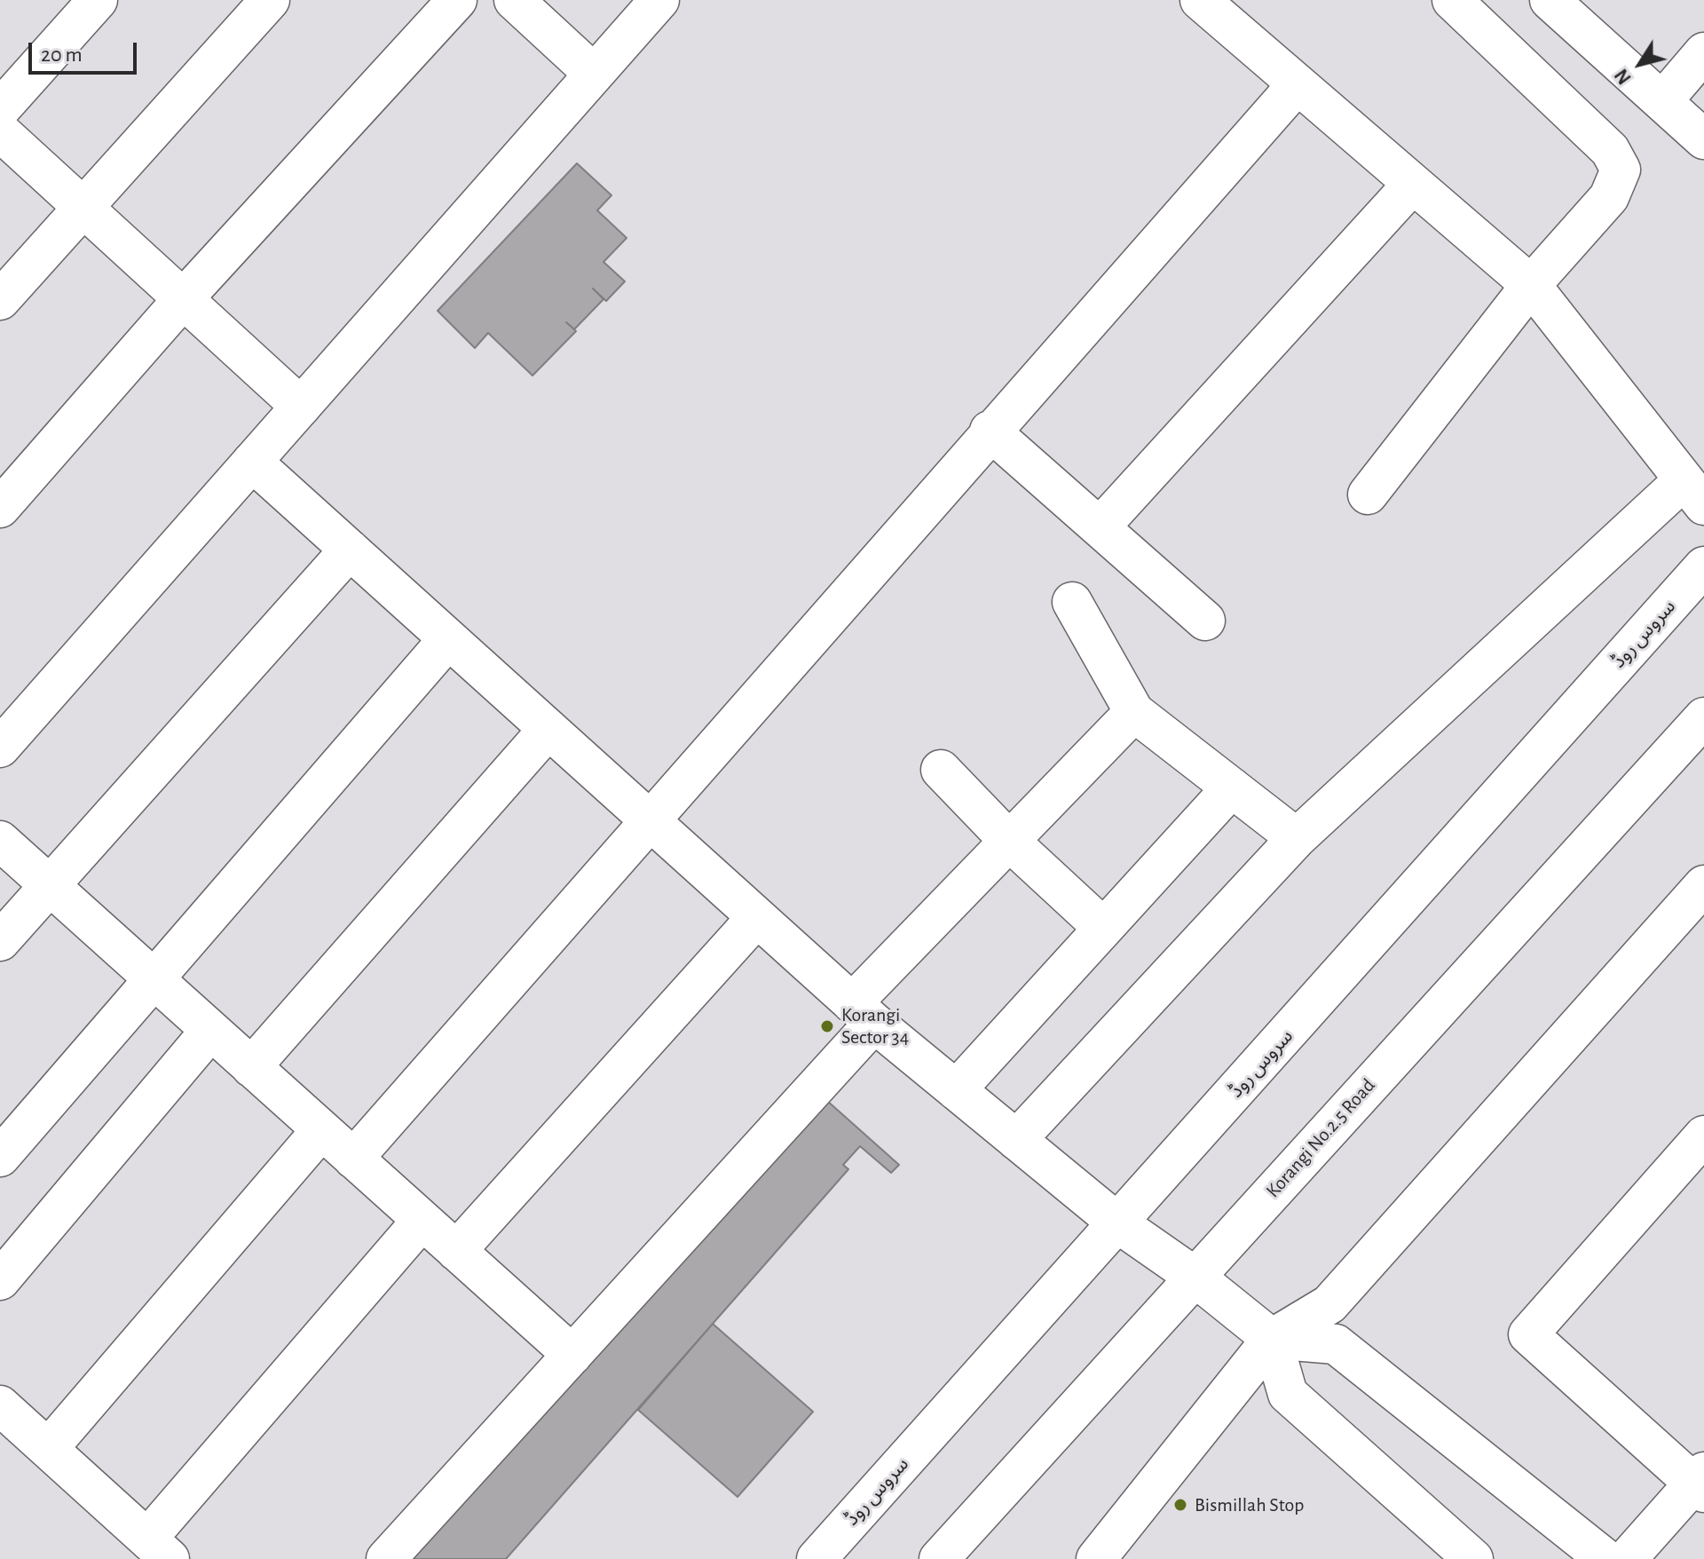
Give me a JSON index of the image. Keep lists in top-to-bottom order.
{
  "streets": {
    "street": ["سروس روڈ", "Korangi No.2.5 Road"]
  },
  "places": ["Korangi Sector 34", "Bismillah Stop"],
  "scale_bar": "20 m",
  "north": "bottom left"
}
